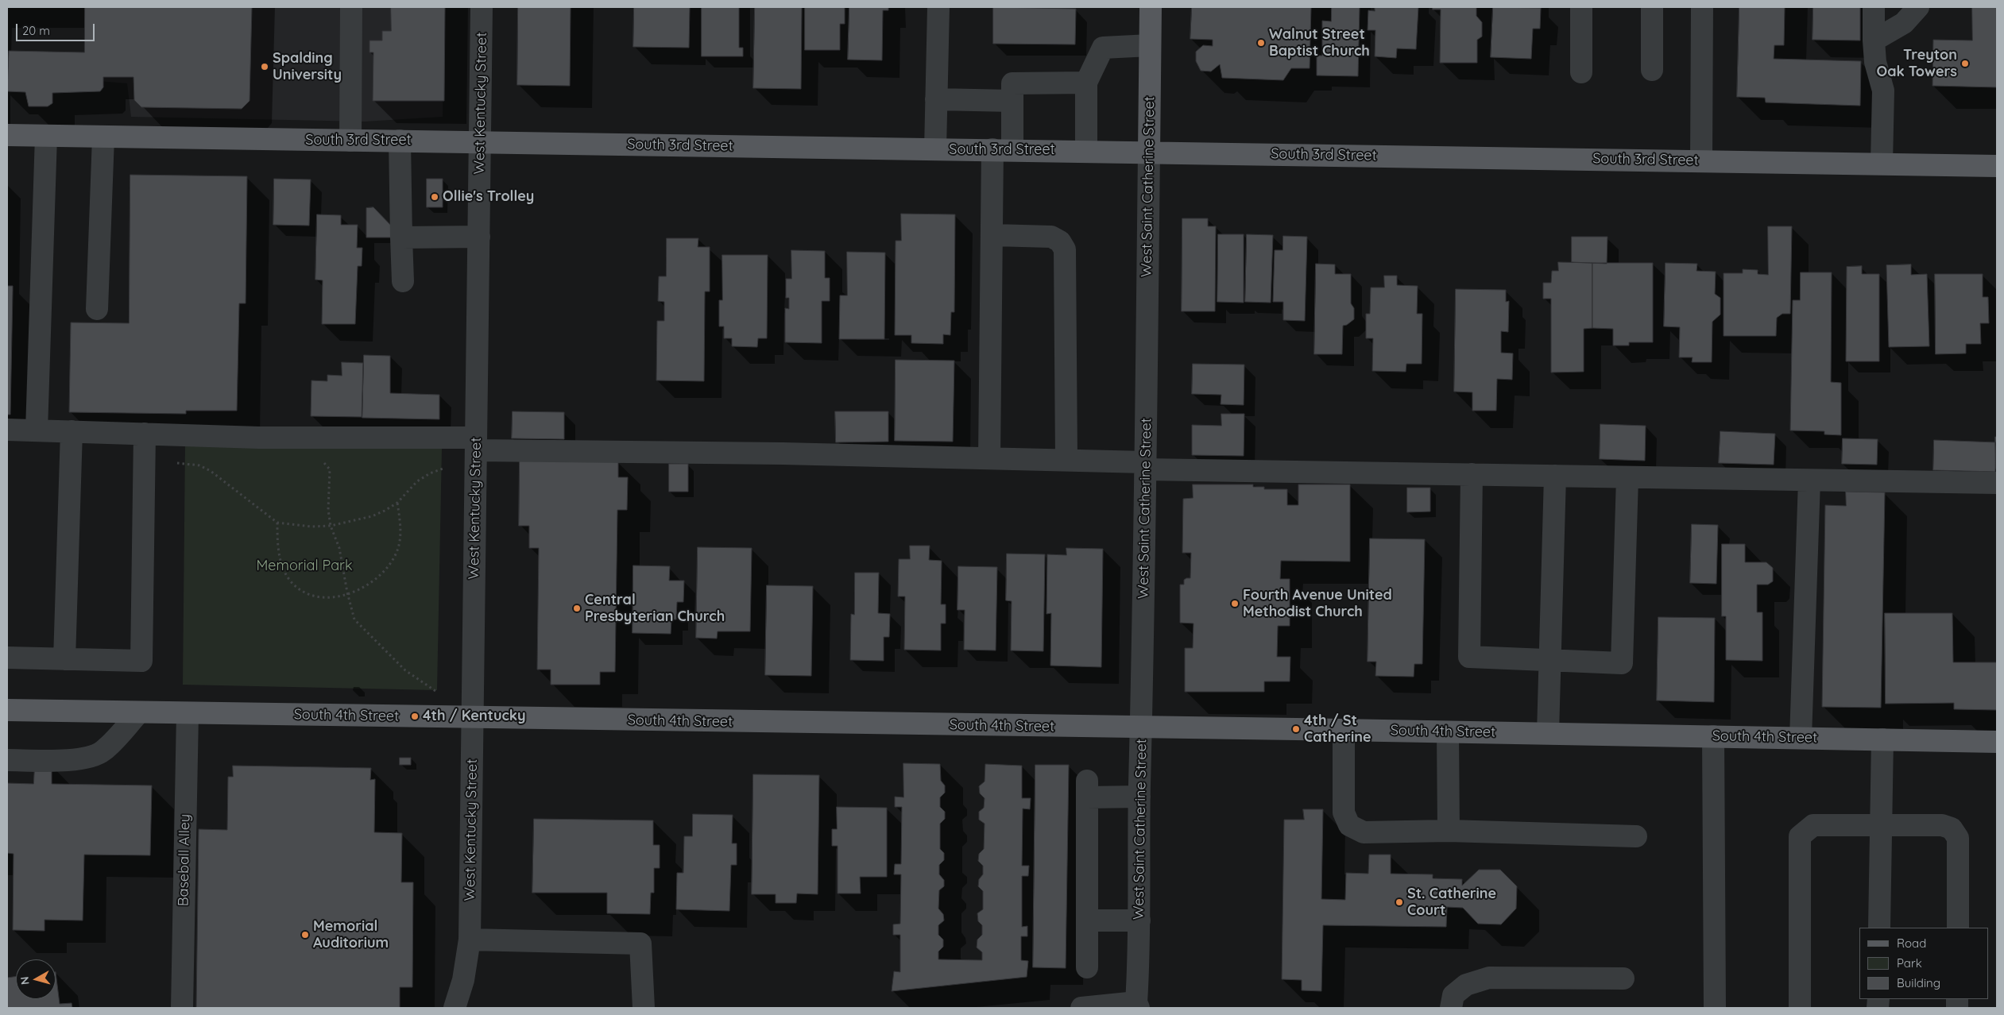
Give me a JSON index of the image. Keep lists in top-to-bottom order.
{
  "streets": {
    "main road": ["South 3rd Street", "West Saint Catherine Street", "South 4th Street"],
    "street": ["West Kentucky Street", "Baseball Alley"]
  },
  "crossings": [
    ["West Kentucky Street", "South 3rd Street"],
    ["West Kentucky Street", "South 4th Street"],
    ["South 3rd Street", "West Saint Catherine Street"],
    ["West Saint Catherine Street", "South 4th Street"],
    ["South 4th Street", "Baseball Alley"]
  ],
  "parks": ["Memorial Park"],
  "places": [
    "Walnut Street Baptist Church",
    "Treyton Oak Towers",
    "Spalding University",
    "Ollie's Trolley",
    "Fourth Avenue United Methodist Church",
    "Central Presbyterian Church",
    "4th / Kentucky",
    "4th / St Catherine",
    "St. Catherine Court",
    "Memorial Auditorium"
  ],
  "legend": ["Road", "Park", "Building"],
  "scale_bar": "20 m",
  "north": "left"
}
